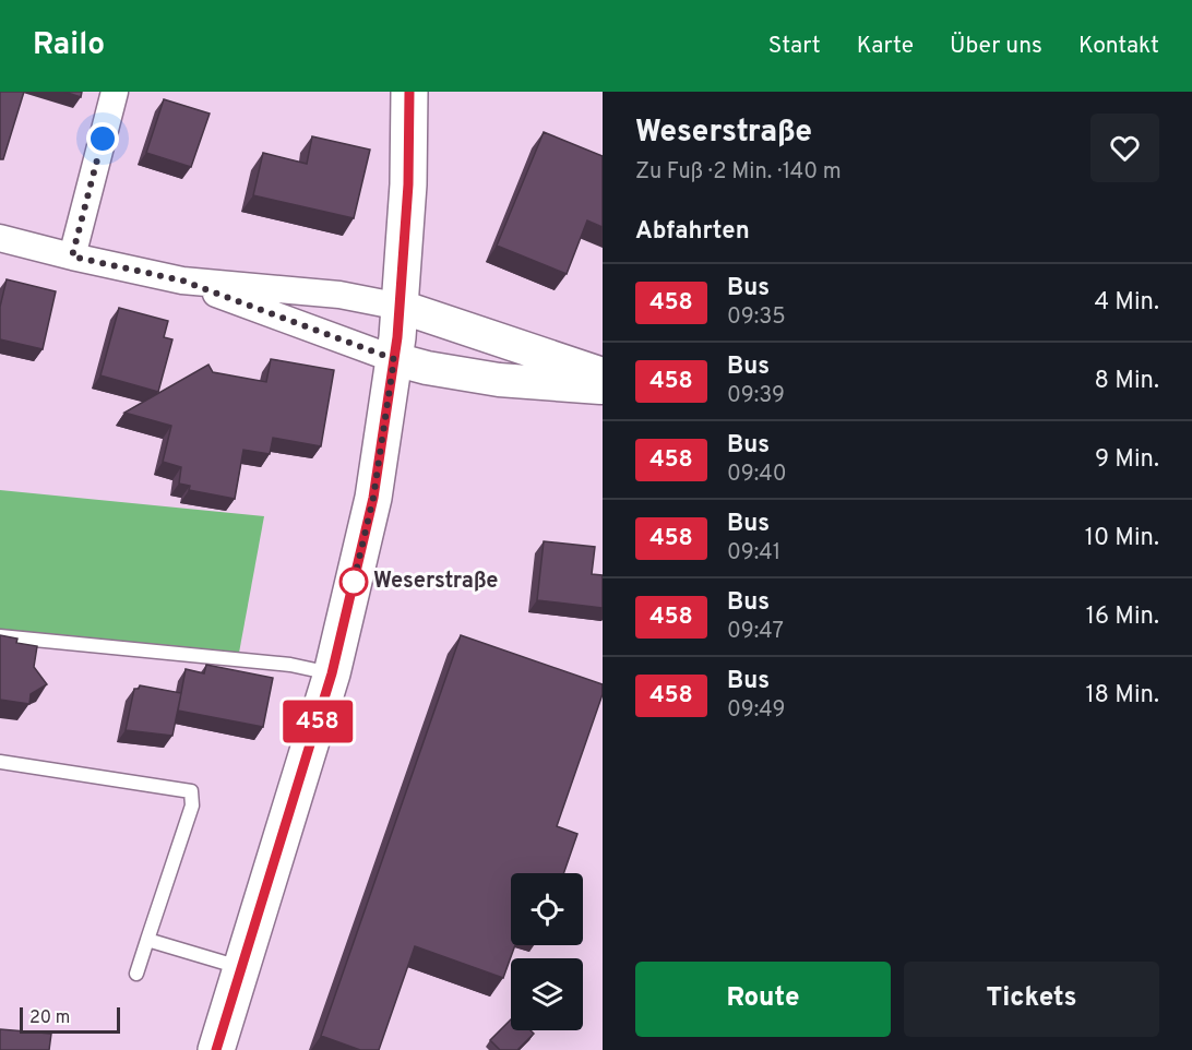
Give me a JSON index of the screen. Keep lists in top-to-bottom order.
{
  "places": ["Weserstraße"],
  "lines": ["bus line 458"],
  "scale_bar": "20 m",
  "page": {
    "header": "Railo",
    "nav": [
      "Start",
      "Karte",
      "Über uns",
      "Kontakt"
    ],
    "on_map": "458",
    "heading": [
      ["Weserstraße", "Zu Fuß · 2 Min. · 140 m"],
      "Abfahrten"
    ],
    "list": [
      {
        "mark": "458",
        "name": "Bus",
        "note": "09:35",
        "value": "4 Min."
      },
      {
        "mark": "458",
        "name": "Bus",
        "note": "09:39",
        "value": "8 Min."
      },
      {
        "mark": "458",
        "name": "Bus",
        "note": "09:40",
        "value": "9 Min."
      },
      {
        "mark": "458",
        "name": "Bus",
        "note": "09:41",
        "value": "10 Min."
      },
      {
        "mark": "458",
        "name": "Bus",
        "note": "09:47",
        "value": "16 Min."
      },
      {
        "mark": "458",
        "name": "Bus",
        "note": "09:49",
        "value": "18 Min."
      }
    ],
    "buttons": ["Route", "Tickets"],
    "scale": "20 m"
  }
}
